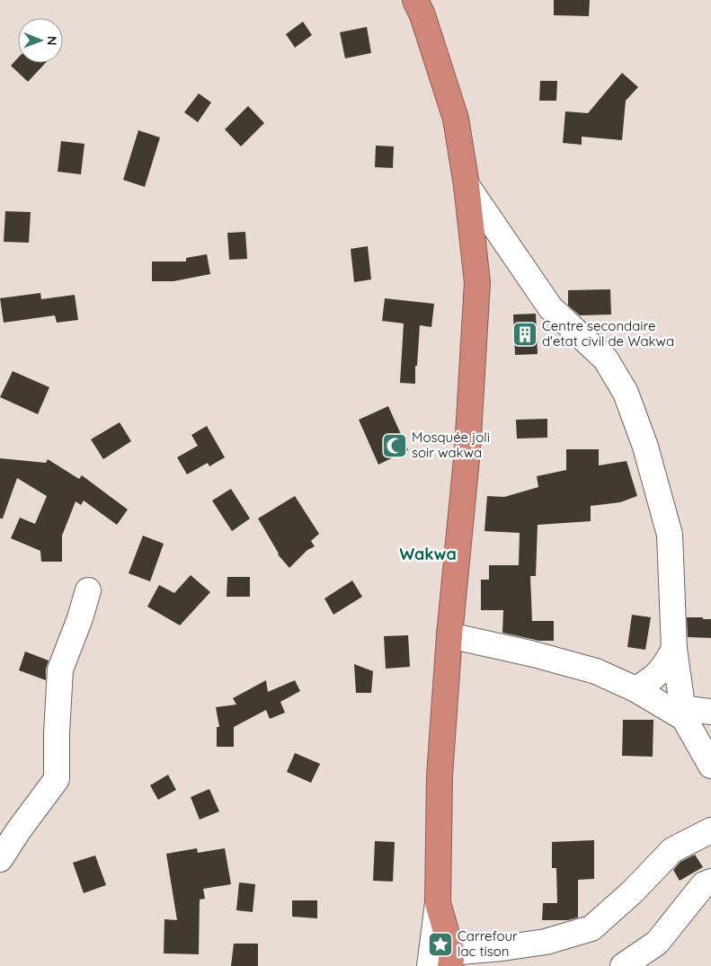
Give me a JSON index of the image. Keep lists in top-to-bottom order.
{
  "districts": ["Wakwa"],
  "places": {
    "building": ["Centre secondaire d'etat civil de Wakwa"],
    "mosque": ["Mosquée joli soir wakwa"],
    "place": ["Carrefour lac tison"]
  },
  "north": "right"
}
